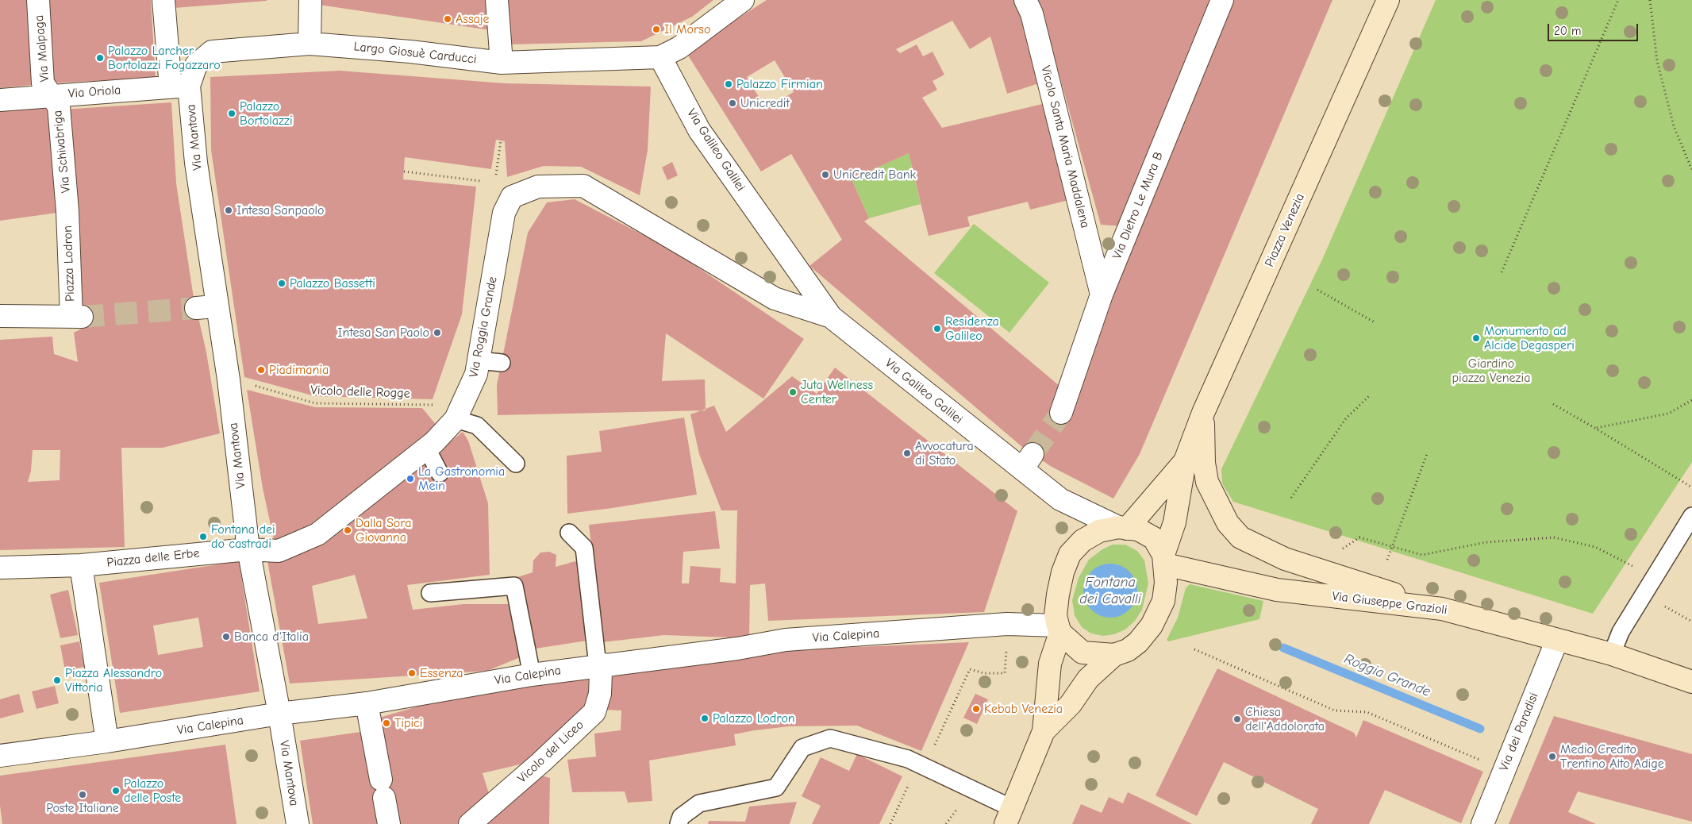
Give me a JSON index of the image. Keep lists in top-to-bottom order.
{
  "streets": {
    "main road": ["Piazza Venezia", "Via Giuseppe Grazioli"],
    "street": [
      "Via Malpaga",
      "Largo Giosuè Carducci",
      "Via Oriola",
      "Via Mantova",
      "Vicolo Santa Maria Maddalena",
      "Via Galileo Galilei",
      "Via Schivabriga",
      "Via Dietro Le Mura B",
      "Piazza Lodron",
      "Via Roggia Grande",
      "Piazza delle Erbe",
      "Via Calepina",
      "Via dei Paradisi",
      "Vicolo del Liceo"
    ],
    "path": ["Vicolo delle Rogge"]
  },
  "crossings": [
    ["Via Malpaga", "Via Oriola"],
    ["Via Malpaga", "Via Schivabriga"],
    ["Largo Giosuè Carducci", "Via Oriola"],
    ["Largo Giosuè Carducci", "Via Mantova"],
    ["Largo Giosuè Carducci", "Via Galileo Galilei"],
    ["Via Oriola", "Via Mantova"],
    ["Via Oriola", "Via Schivabriga"],
    ["Via Mantova", "Via Roggia Grande"],
    ["Via Mantova", "Piazza delle Erbe"],
    ["Via Mantova", "Via Calepina"],
    ["Vicolo Santa Maria Maddalena", "Via Dietro Le Mura B"],
    ["Via Galileo Galilei", "Piazza Venezia"],
    ["Via Galileo Galilei", "Via Roggia Grande"],
    ["Via Galileo Galilei", "Via Giuseppe Grazioli"],
    ["Via Galileo Galilei", "Via Calepina"],
    ["Via Schivabriga", "Piazza Lodron"],
    ["Piazza Venezia", "Via Giuseppe Grazioli"],
    ["Piazza Venezia", "Via Calepina"],
    ["Via Roggia Grande", "Vicolo delle Rogge"],
    ["Via Roggia Grande", "Piazza delle Erbe"],
    ["Via Giuseppe Grazioli", "Via Calepina"],
    ["Via Giuseppe Grazioli", "Via dei Paradisi"],
    ["Via Calepina", "Vicolo del Liceo"]
  ],
  "water": ["Fontana dei Cavalli", "Roggia Grande"],
  "parks": ["Giardino piazza Venezia"],
  "places": [
    "Assaje",
    "Il Morso",
    "Palazzo Larcher Bortolazzi Fogazzaro",
    "Palazzo Firmian",
    "Unicredit",
    "Palazzo Bortolazzi",
    "UniCredit Bank",
    "Intesa Sanpaolo",
    "Palazzo Bassetti",
    "Residenza Galileo",
    "Intesa San Paolo",
    "Monumento ad Alcide Degasperi",
    "Piadimania",
    "Juta Wellness Center",
    "Avvocatura di Stato",
    "La Gastronomia Mein",
    "Dalla Sora Giovanna",
    "Fontana dei do castradi",
    "Banca d'Italia",
    "Essenza",
    "Piazza Alessandro Vittoria",
    "Kebab Venezia",
    "Palazzo Lodron",
    "Chiesa dell'Addolorata",
    "Tipici",
    "Medio Credito Trentino Alto Adige",
    "Palazzo delle Poste",
    "Poste Italiane"
  ],
  "scale_bar": "20 m"
}
